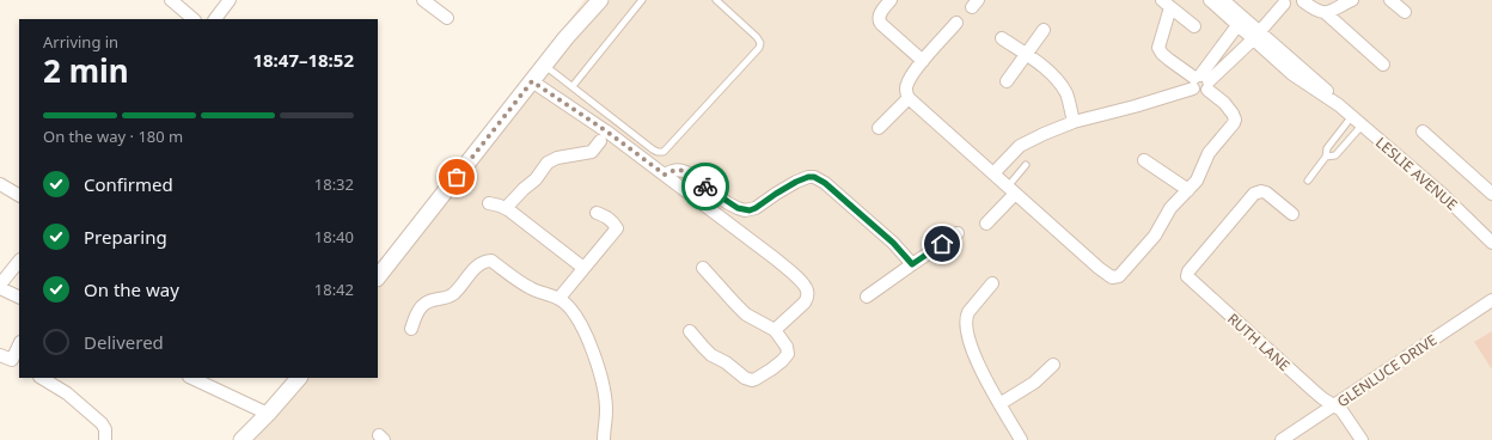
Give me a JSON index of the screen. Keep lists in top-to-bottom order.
{
  "streets": {
    "street": ["LESLIE AVENUE", "RUTH LANE", "GLENLUCE DRIVE"]
  },
  "crossings": [
    ["RUTH LANE", "GLENLUCE DRIVE"]
  ],
  "page": {
    "heading": ["2 min", "Arriving in", "18:47–18:52"],
    "bar": "On the way · 180 m",
    "list": [
      ["Confirmed", "18:32"],
      ["Preparing", "18:40"],
      ["On the way", "18:42"],
      "Delivered"
    ]
  }
}
